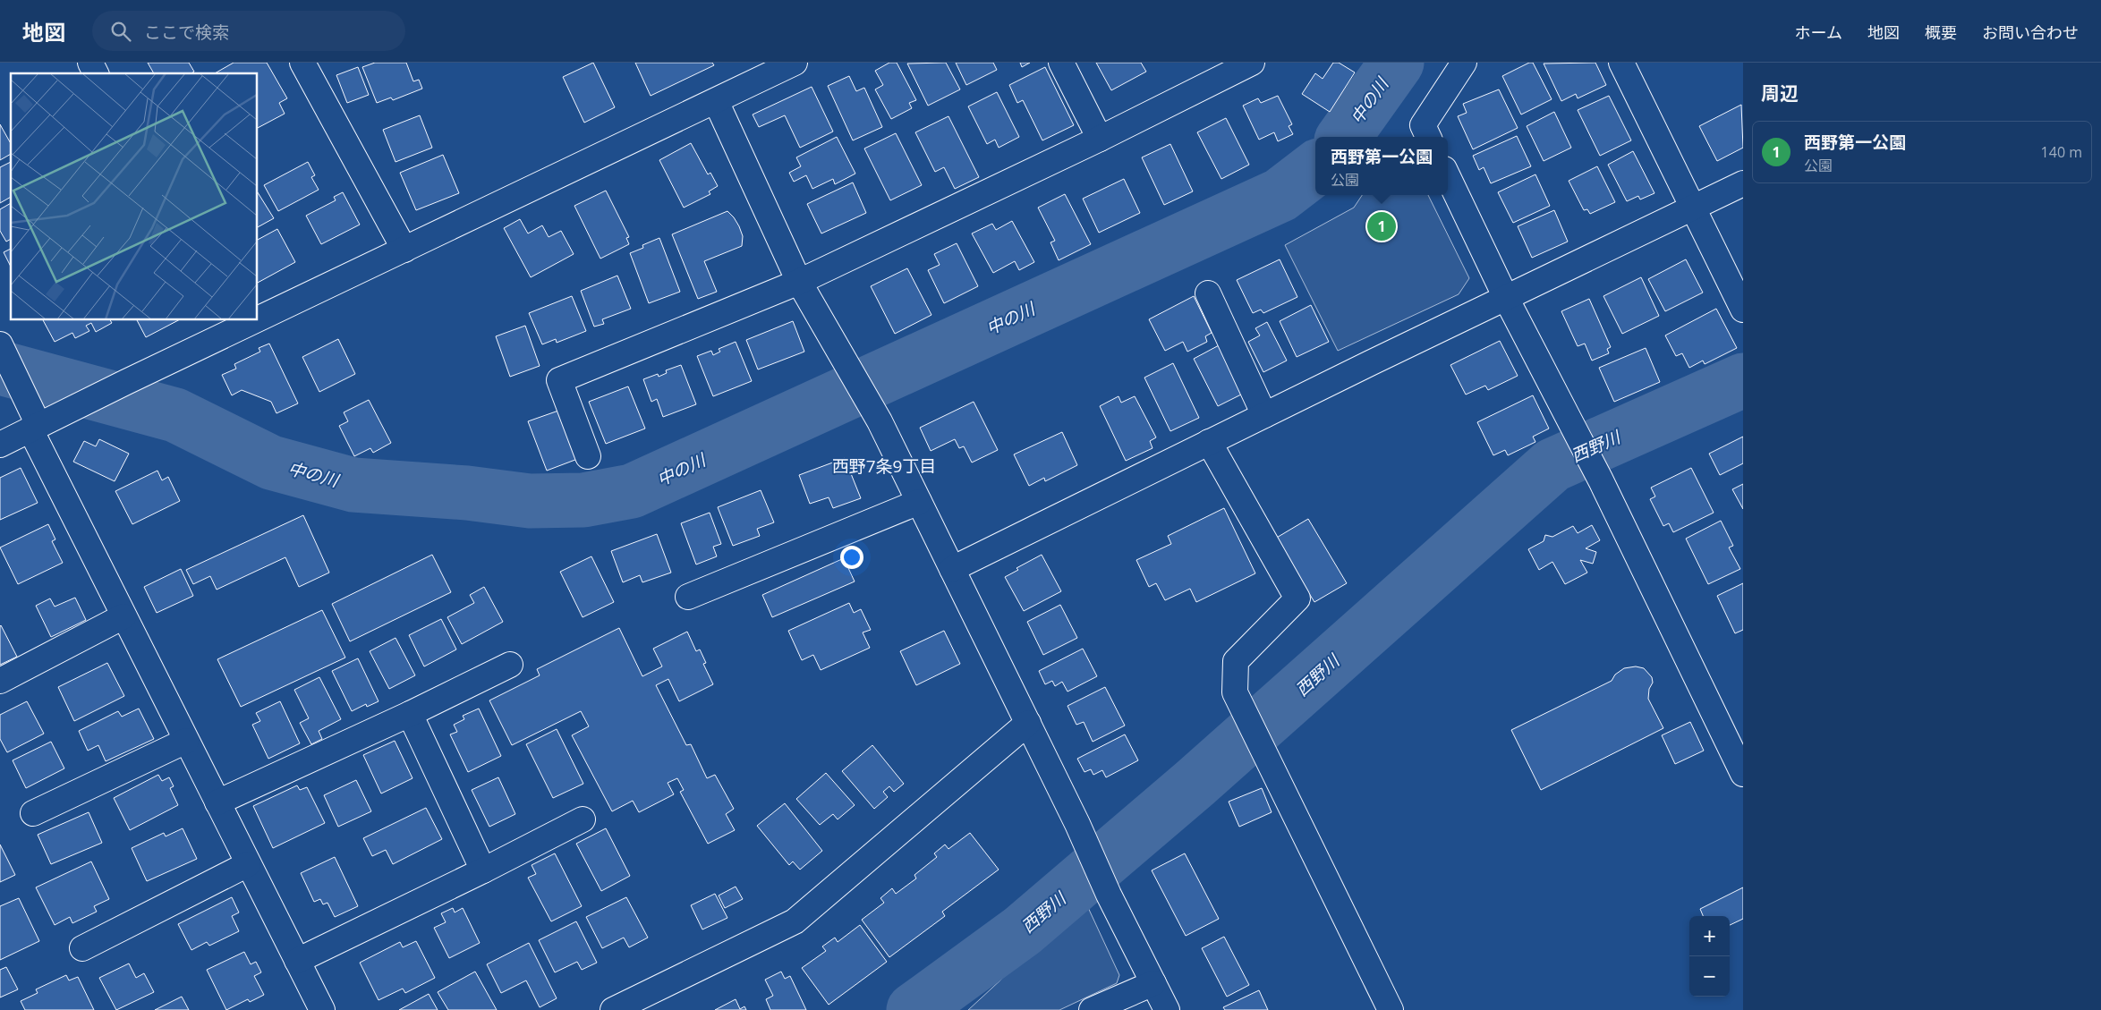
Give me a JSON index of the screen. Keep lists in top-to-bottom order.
{
  "districts": ["西野7条9丁目"],
  "water": ["中の川", "西野川"],
  "page": {
    "header": "地図",
    "search": "ここで検索",
    "nav": [
      "ホーム",
      "地図",
      "概要",
      "お問い合わせ"
    ],
    "heading": "周辺",
    "list": [
      {
        "mark": "1",
        "name": "西野第一公園",
        "note": "公園",
        "value": "140 m"
      }
    ],
    "popup": ["西野第一公園", "公園"],
    "pins": "1",
    "map_buttons": ["+", "−"]
  }
}
